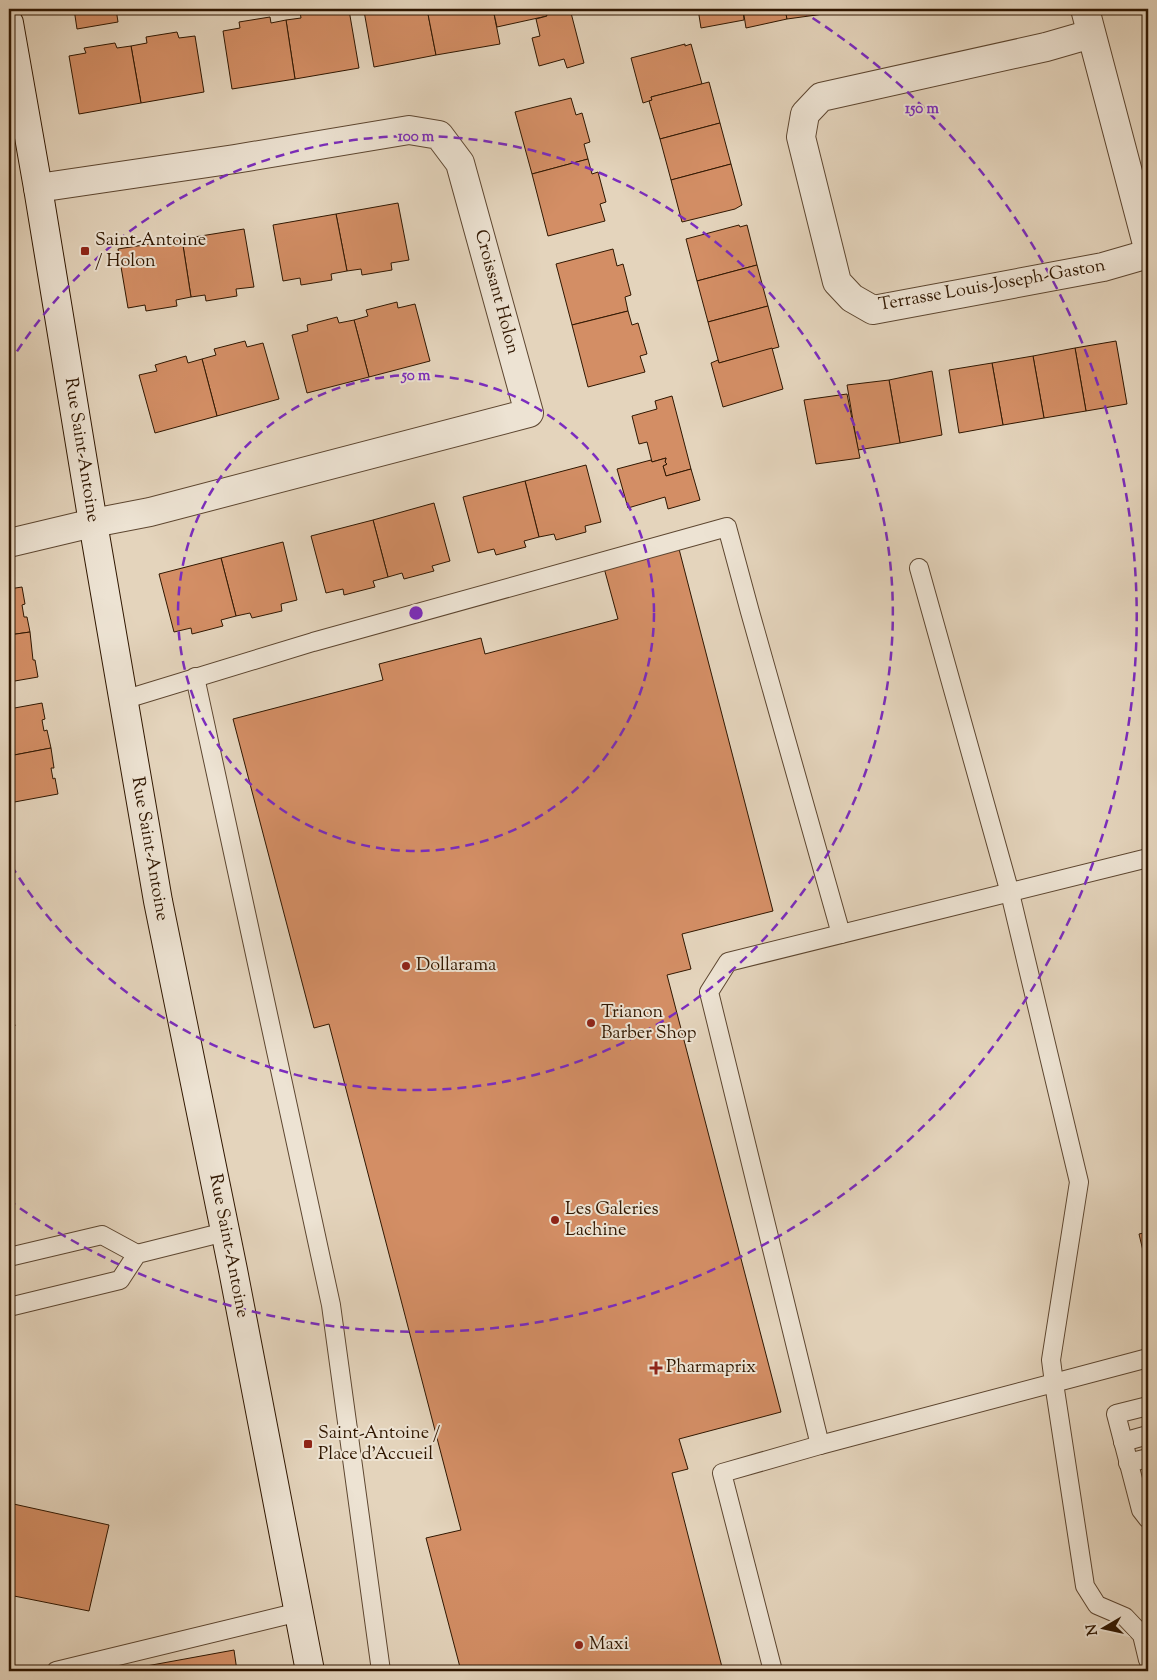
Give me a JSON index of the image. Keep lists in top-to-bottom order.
{
  "streets": {
    "street": ["Terrasse Louis-Joseph-Gaston", "Croissant Holon", "Rue Saint-Antoine"]
  },
  "crossings": [
    ["Croissant Holon", "Rue Saint-Antoine"]
  ],
  "places": {
    "transit": ["Saint-Antoine / Holon", "Saint-Antoine / Place d'Accueil"],
    "other": [
      "Dollarama",
      "Trianon Barber Shop",
      "Les Galeries Lachine",
      "Maxi"
    ],
    "health": ["Pharmaprix"]
  },
  "north": "left",
  "rings": ["150 m", "100 m", "50 m"]
}
